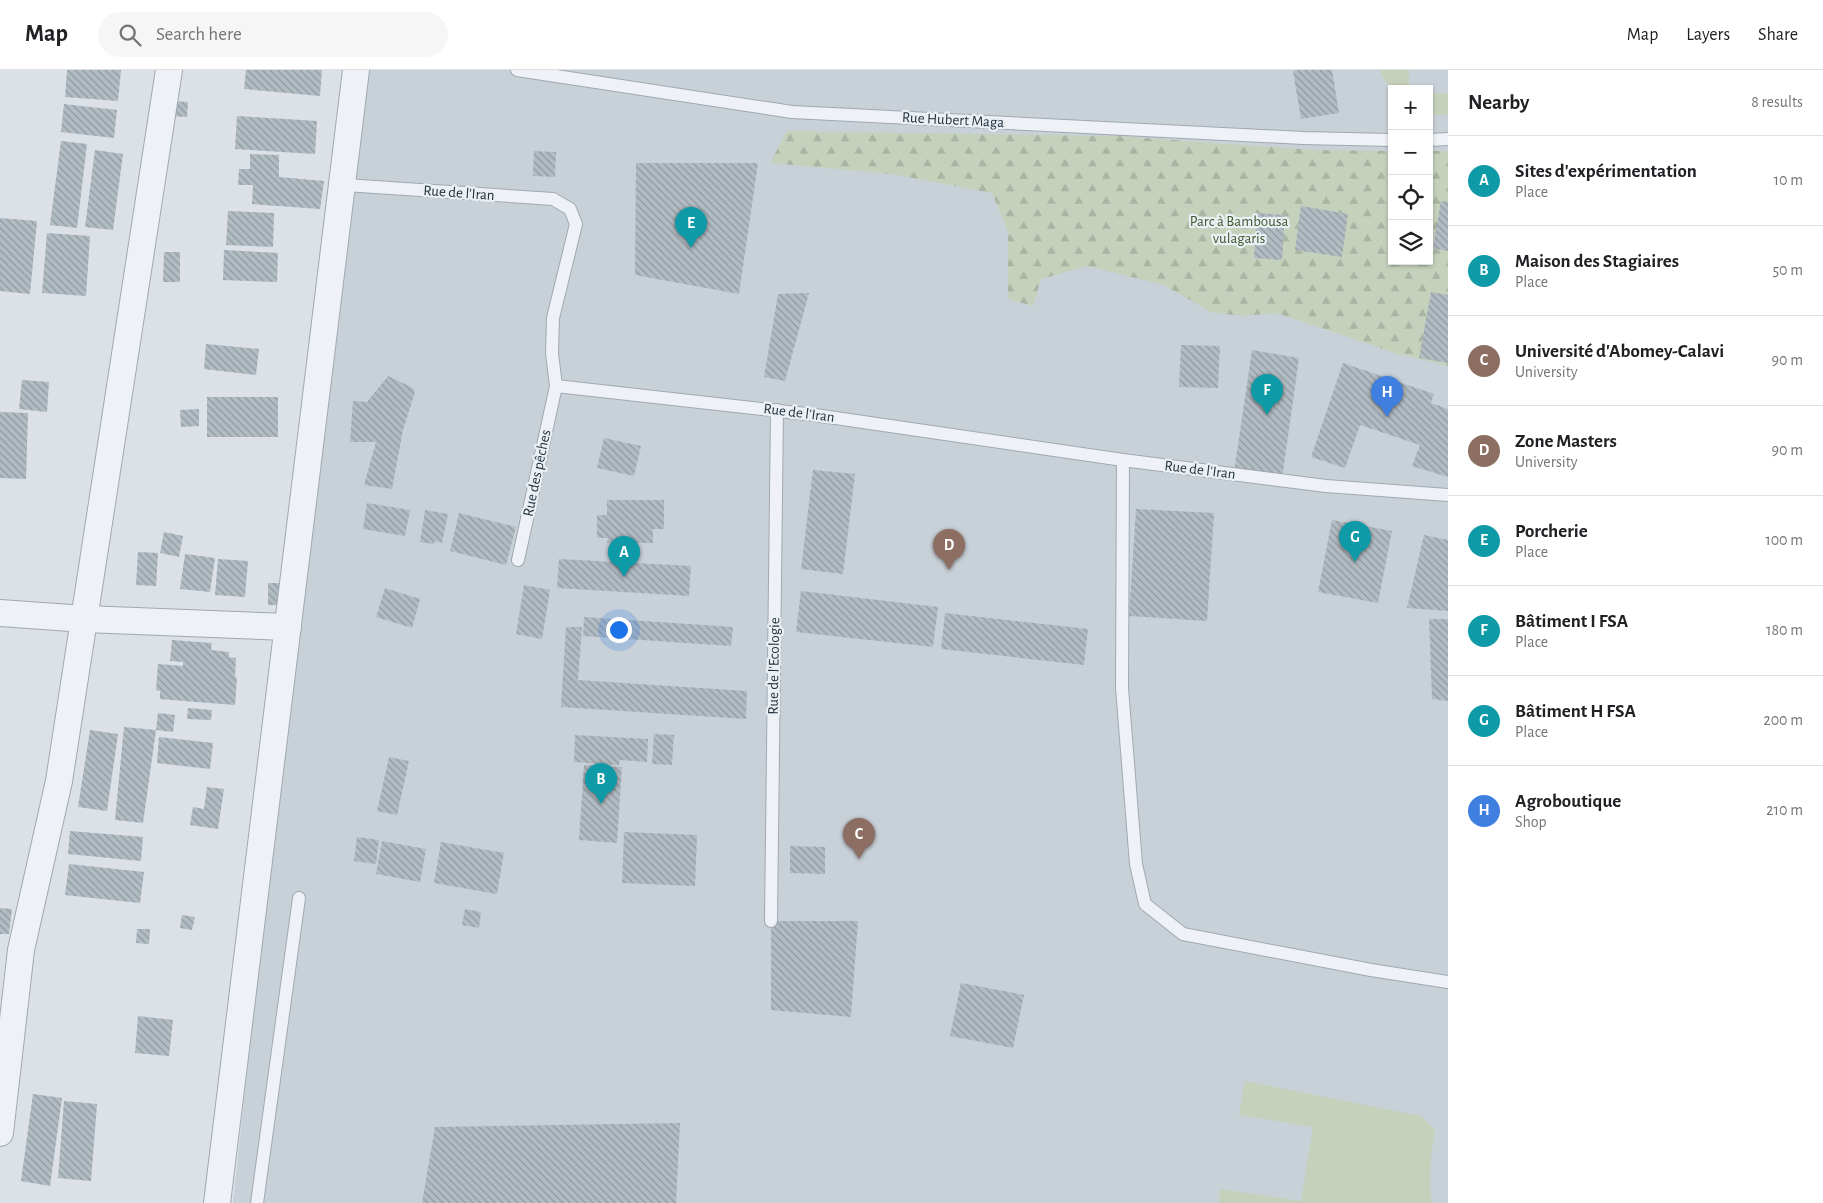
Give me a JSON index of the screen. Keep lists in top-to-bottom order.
{
  "streets": {
    "lane": [
      "Rue Hubert Maga",
      "Rue de l'Iran",
      "Rue des pêches",
      "Rue de l'Ecologie"
    ]
  },
  "crossings": [
    ["Rue de l'Iran", "Rue des pêches"],
    ["Rue de l'Iran", "Rue de l'Ecologie"]
  ],
  "parks": ["Parc à Bambousa vulagaris"],
  "page": {
    "header": "Map",
    "search": "Search here",
    "nav": ["Map", "Layers", "Share"],
    "heading": ["Nearby", "8 results"],
    "map_buttons": ["+", "−"],
    "list": [
      {
        "mark": "A",
        "name": "Sites d'expérimentation",
        "note": "Place",
        "value": "10 m"
      },
      {
        "mark": "B",
        "name": "Maison des Stagiaires",
        "note": "Place",
        "value": "50 m"
      },
      {
        "mark": "C",
        "name": "Université d'Abomey-Calavi",
        "note": "University",
        "value": "90 m"
      },
      {
        "mark": "D",
        "name": "Zone Masters",
        "note": "University",
        "value": "90 m"
      },
      {
        "mark": "E",
        "name": "Porcherie",
        "note": "Place",
        "value": "100 m"
      },
      {
        "mark": "F",
        "name": "Bâtiment I FSA",
        "note": "Place",
        "value": "180 m"
      },
      {
        "mark": "G",
        "name": "Bâtiment H FSA",
        "note": "Place",
        "value": "200 m"
      },
      {
        "mark": "H",
        "name": "Agroboutique",
        "note": "Shop",
        "value": "210 m"
      }
    ],
    "pins": [
      "E",
      "F",
      "H",
      "G",
      "D",
      "A",
      "B",
      "C"
    ]
  }
}
